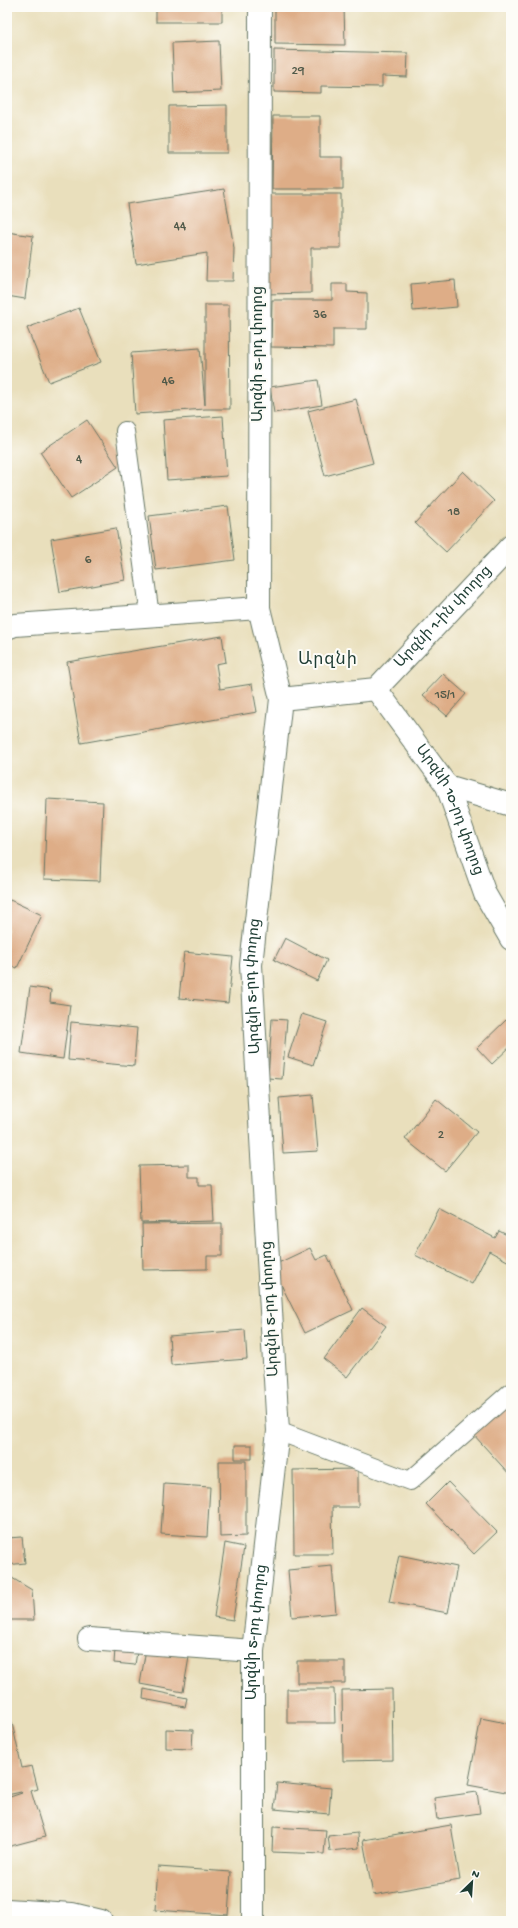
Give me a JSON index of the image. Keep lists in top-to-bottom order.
{
  "streets": {
    "street": ["Արզնի 5-րդ փողոց", "Արզնի 1-ին փողոց", "Արզնի 10-րդ փողոց"]
  },
  "crossings": [
    ["Արզնի 1-ին փողոց", "Արզնի 10-րդ փողոց"]
  ],
  "districts": ["Արզնի"],
  "house_numbers": [
    "29",
    "44",
    "36",
    "46",
    "4",
    "18",
    "6",
    "15/1",
    "2"
  ],
  "north": "top right"
}
